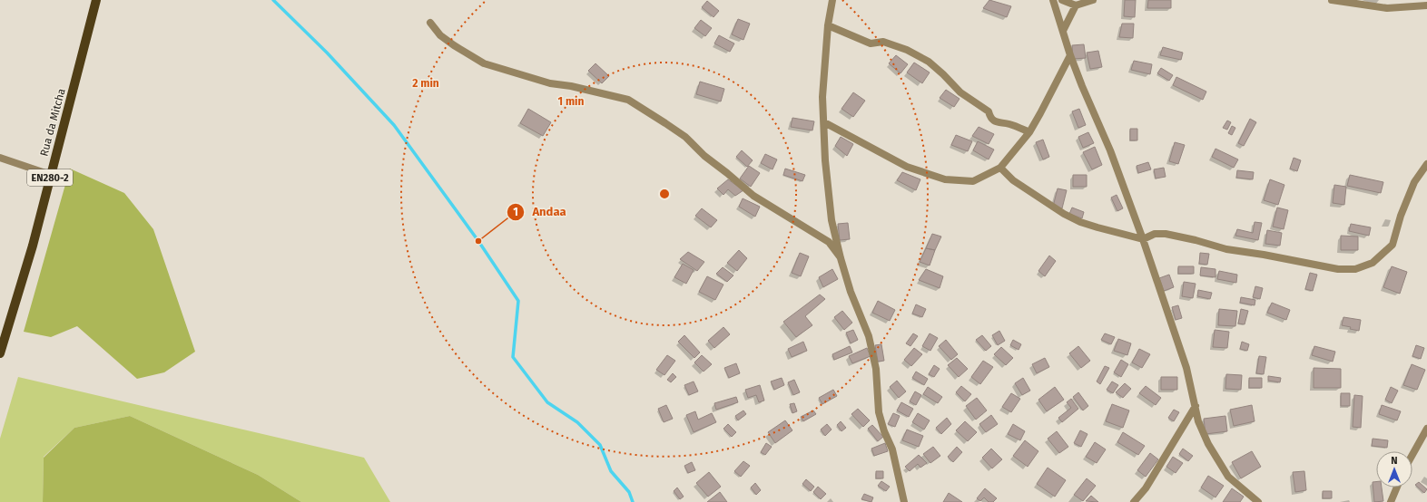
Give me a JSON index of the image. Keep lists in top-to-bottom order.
{
  "streets": {
    "main road": ["Rua da Mitcha", "EN280-2"]
  },
  "places": ["Andaa"],
  "north": "top",
  "rings": ["2 min", "1 min"]
}
